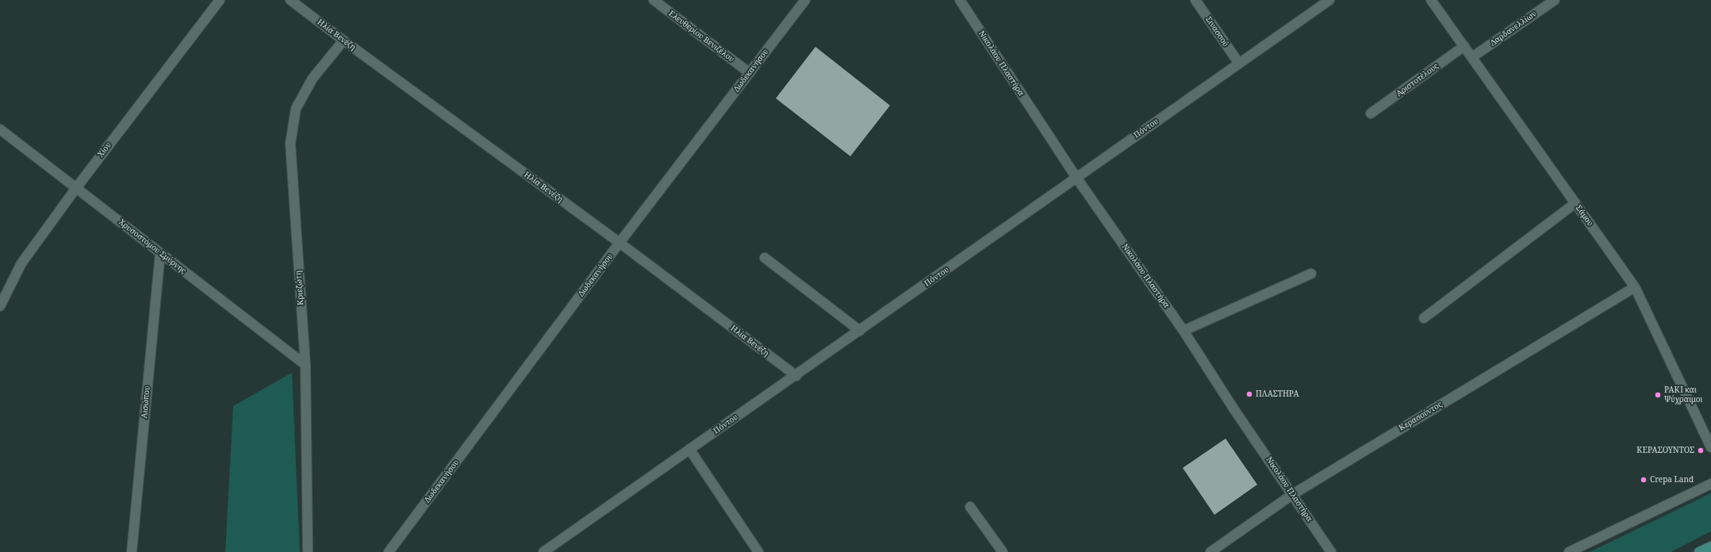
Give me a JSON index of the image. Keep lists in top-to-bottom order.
{
  "streets": {
    "street": [
      "Δαρδανελλίων",
      "Σινασσού",
      "Ηλία Βενέζη",
      "Ελευθερίου Βενιζέλου",
      "Νικολάου Πλαστήρα",
      "Δωδεκανήσου",
      "Αριστοτέλους",
      "Πόντου",
      "Χίου",
      "Σάμου",
      "Χρυσοστόμου Σμύρνης",
      "Κριεζώτη",
      "Αισώπου",
      "Κερασούντος"
    ]
  },
  "crossings": [
    ["Δαρδανελλίων", "Σάμου"],
    ["Σινασσού", "Πόντου"],
    ["Ηλία Βενέζη", "Δωδεκανήσου"],
    ["Ηλία Βενέζη", "Πόντου"],
    ["Ηλία Βενέζη", "Κριεζώτη"],
    ["Ελευθερίου Βενιζέλου", "Δωδεκανήσου"],
    ["Νικολάου Πλαστήρα", "Πόντου"],
    ["Νικολάου Πλαστήρα", "Κερασούντος"],
    ["Αριστοτέλους", "Σάμου"],
    ["Χίου", "Χρυσοστόμου Σμύρνης"],
    ["Σάμου", "Κερασούντος"],
    ["Χρυσοστόμου Σμύρνης", "Κριεζώτη"],
    ["Χρυσοστόμου Σμύρνης", "Αισώπου"]
  ],
  "places": [
    "ΠΛΑΣΤΗΡΑ",
    "ΡΑΚΙ και Ψύχραιμοι",
    "ΚΕΡΑΣΟΥΝΤΟΣ",
    "Crepa Land"
  ]
}
